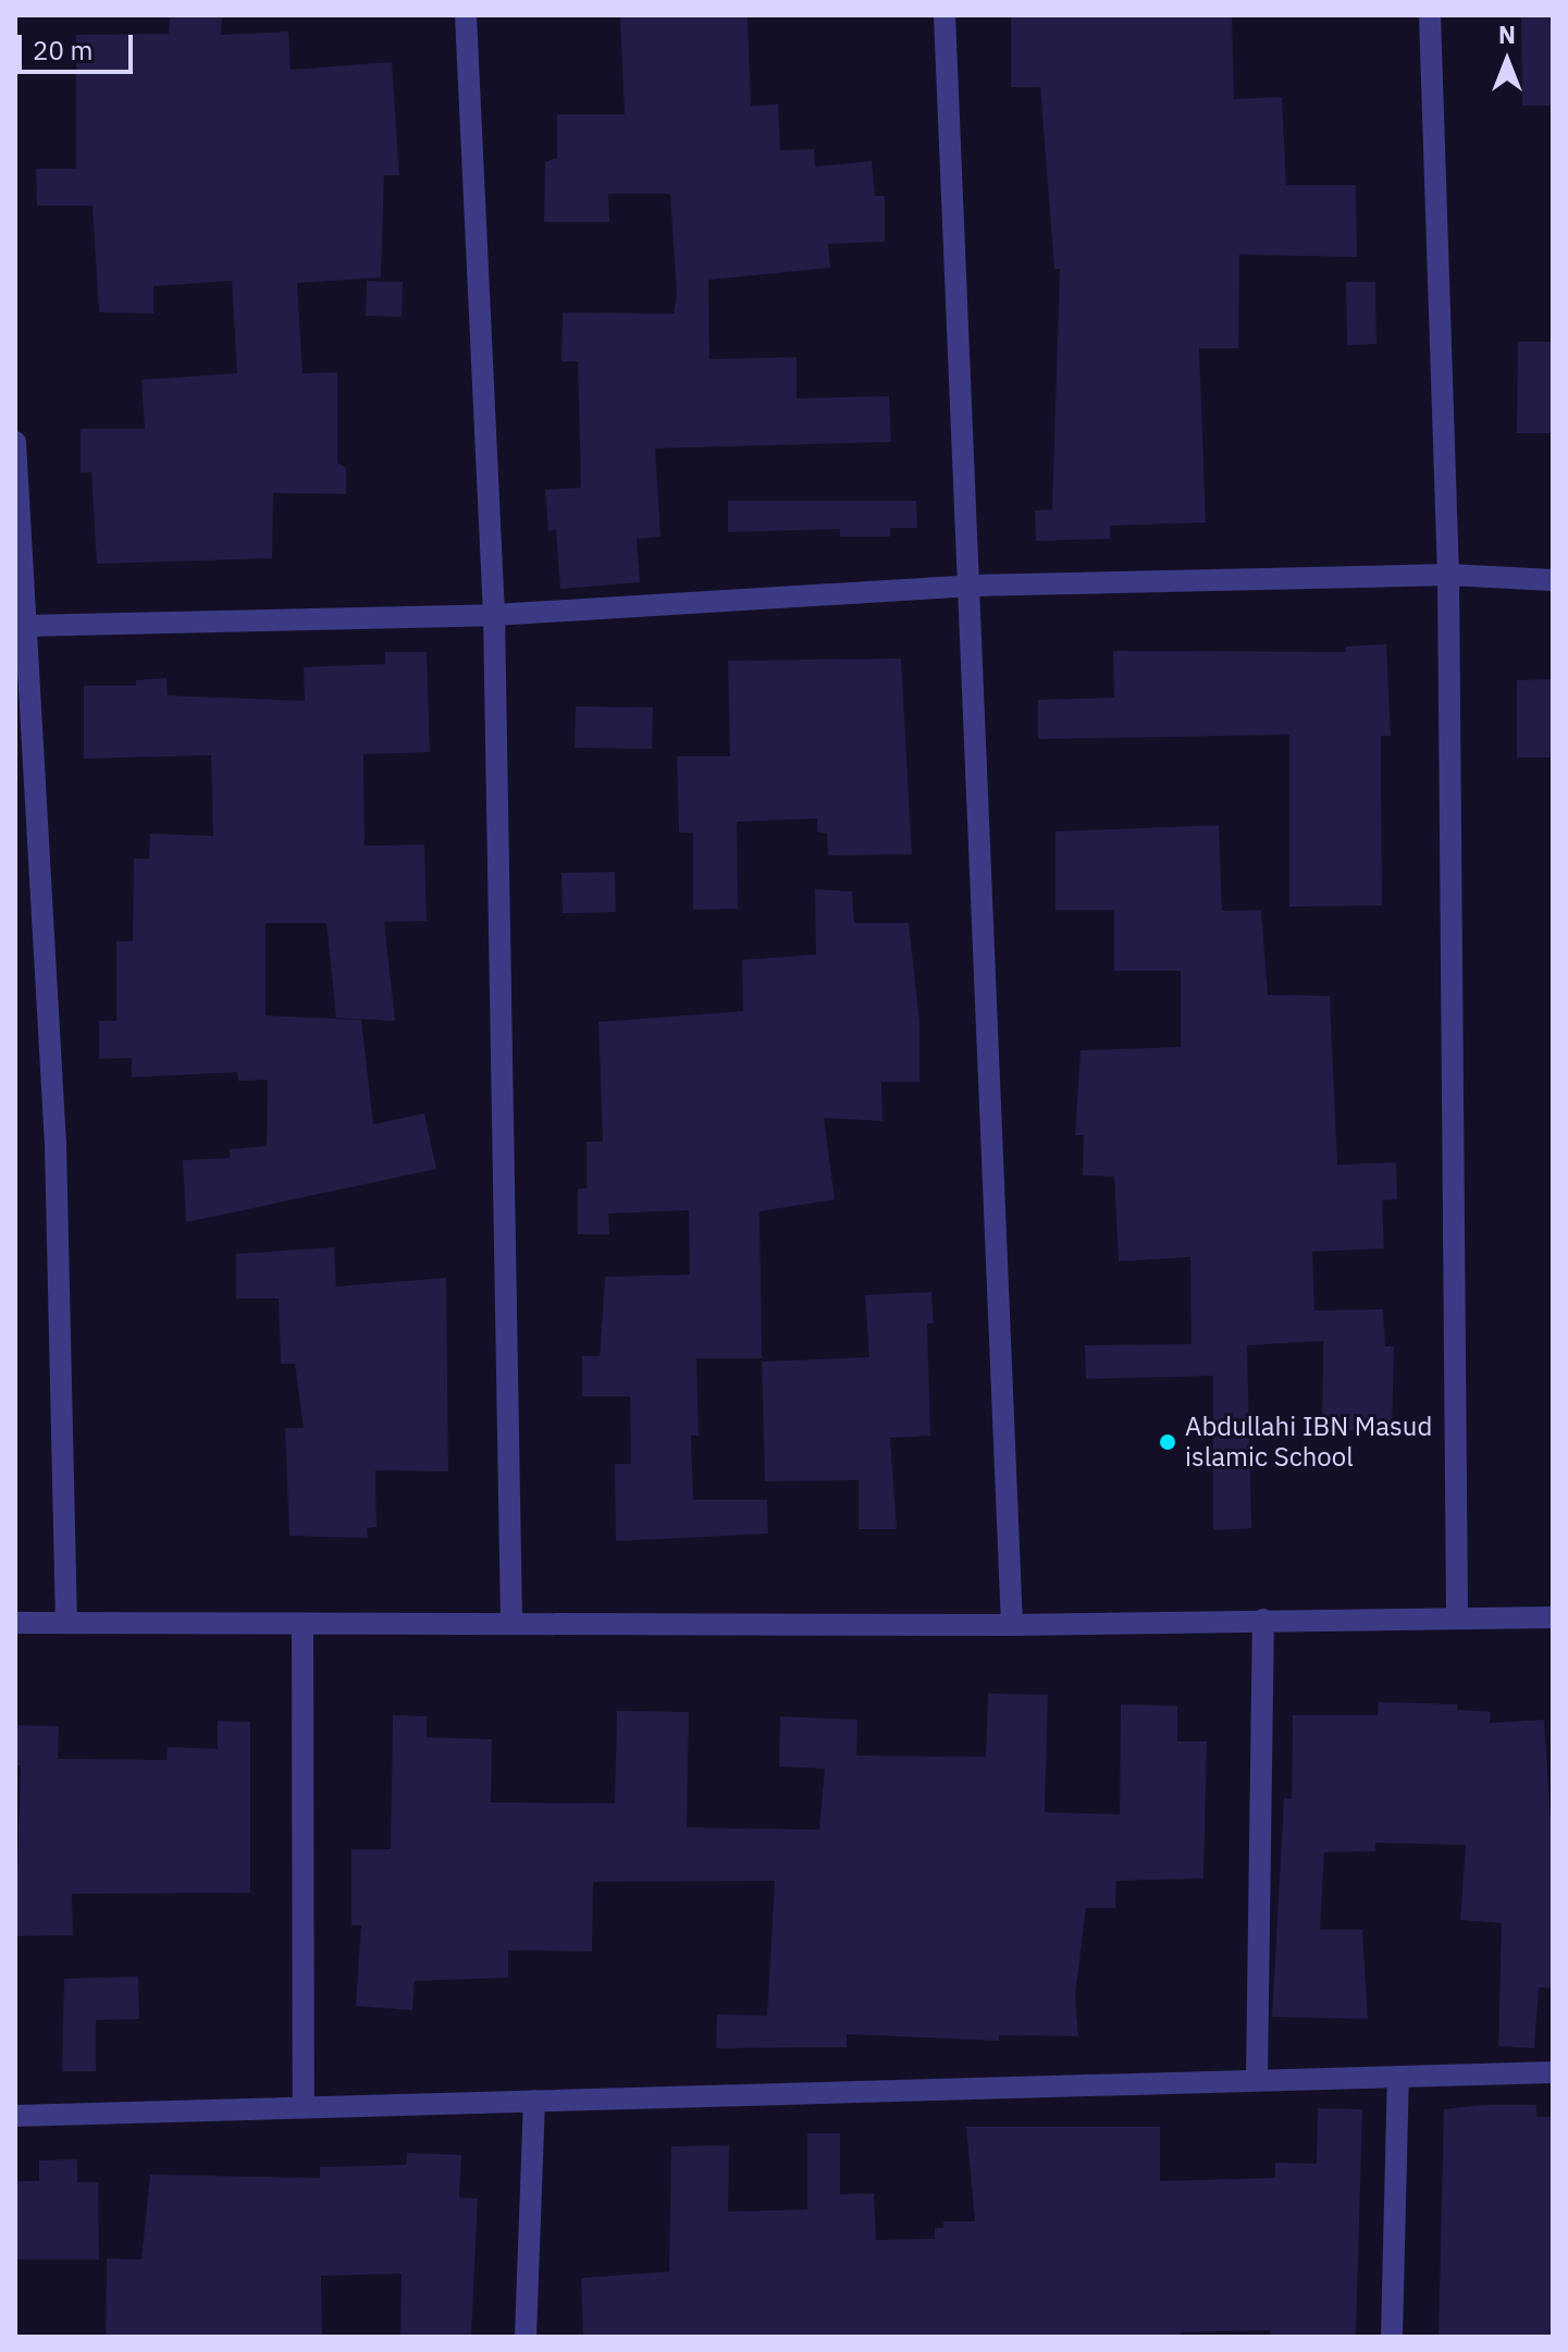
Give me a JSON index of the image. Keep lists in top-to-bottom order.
{
  "places": ["Abdullahi IBN Masud islamic School"],
  "scale_bar": "20 m",
  "north": "top"
}
